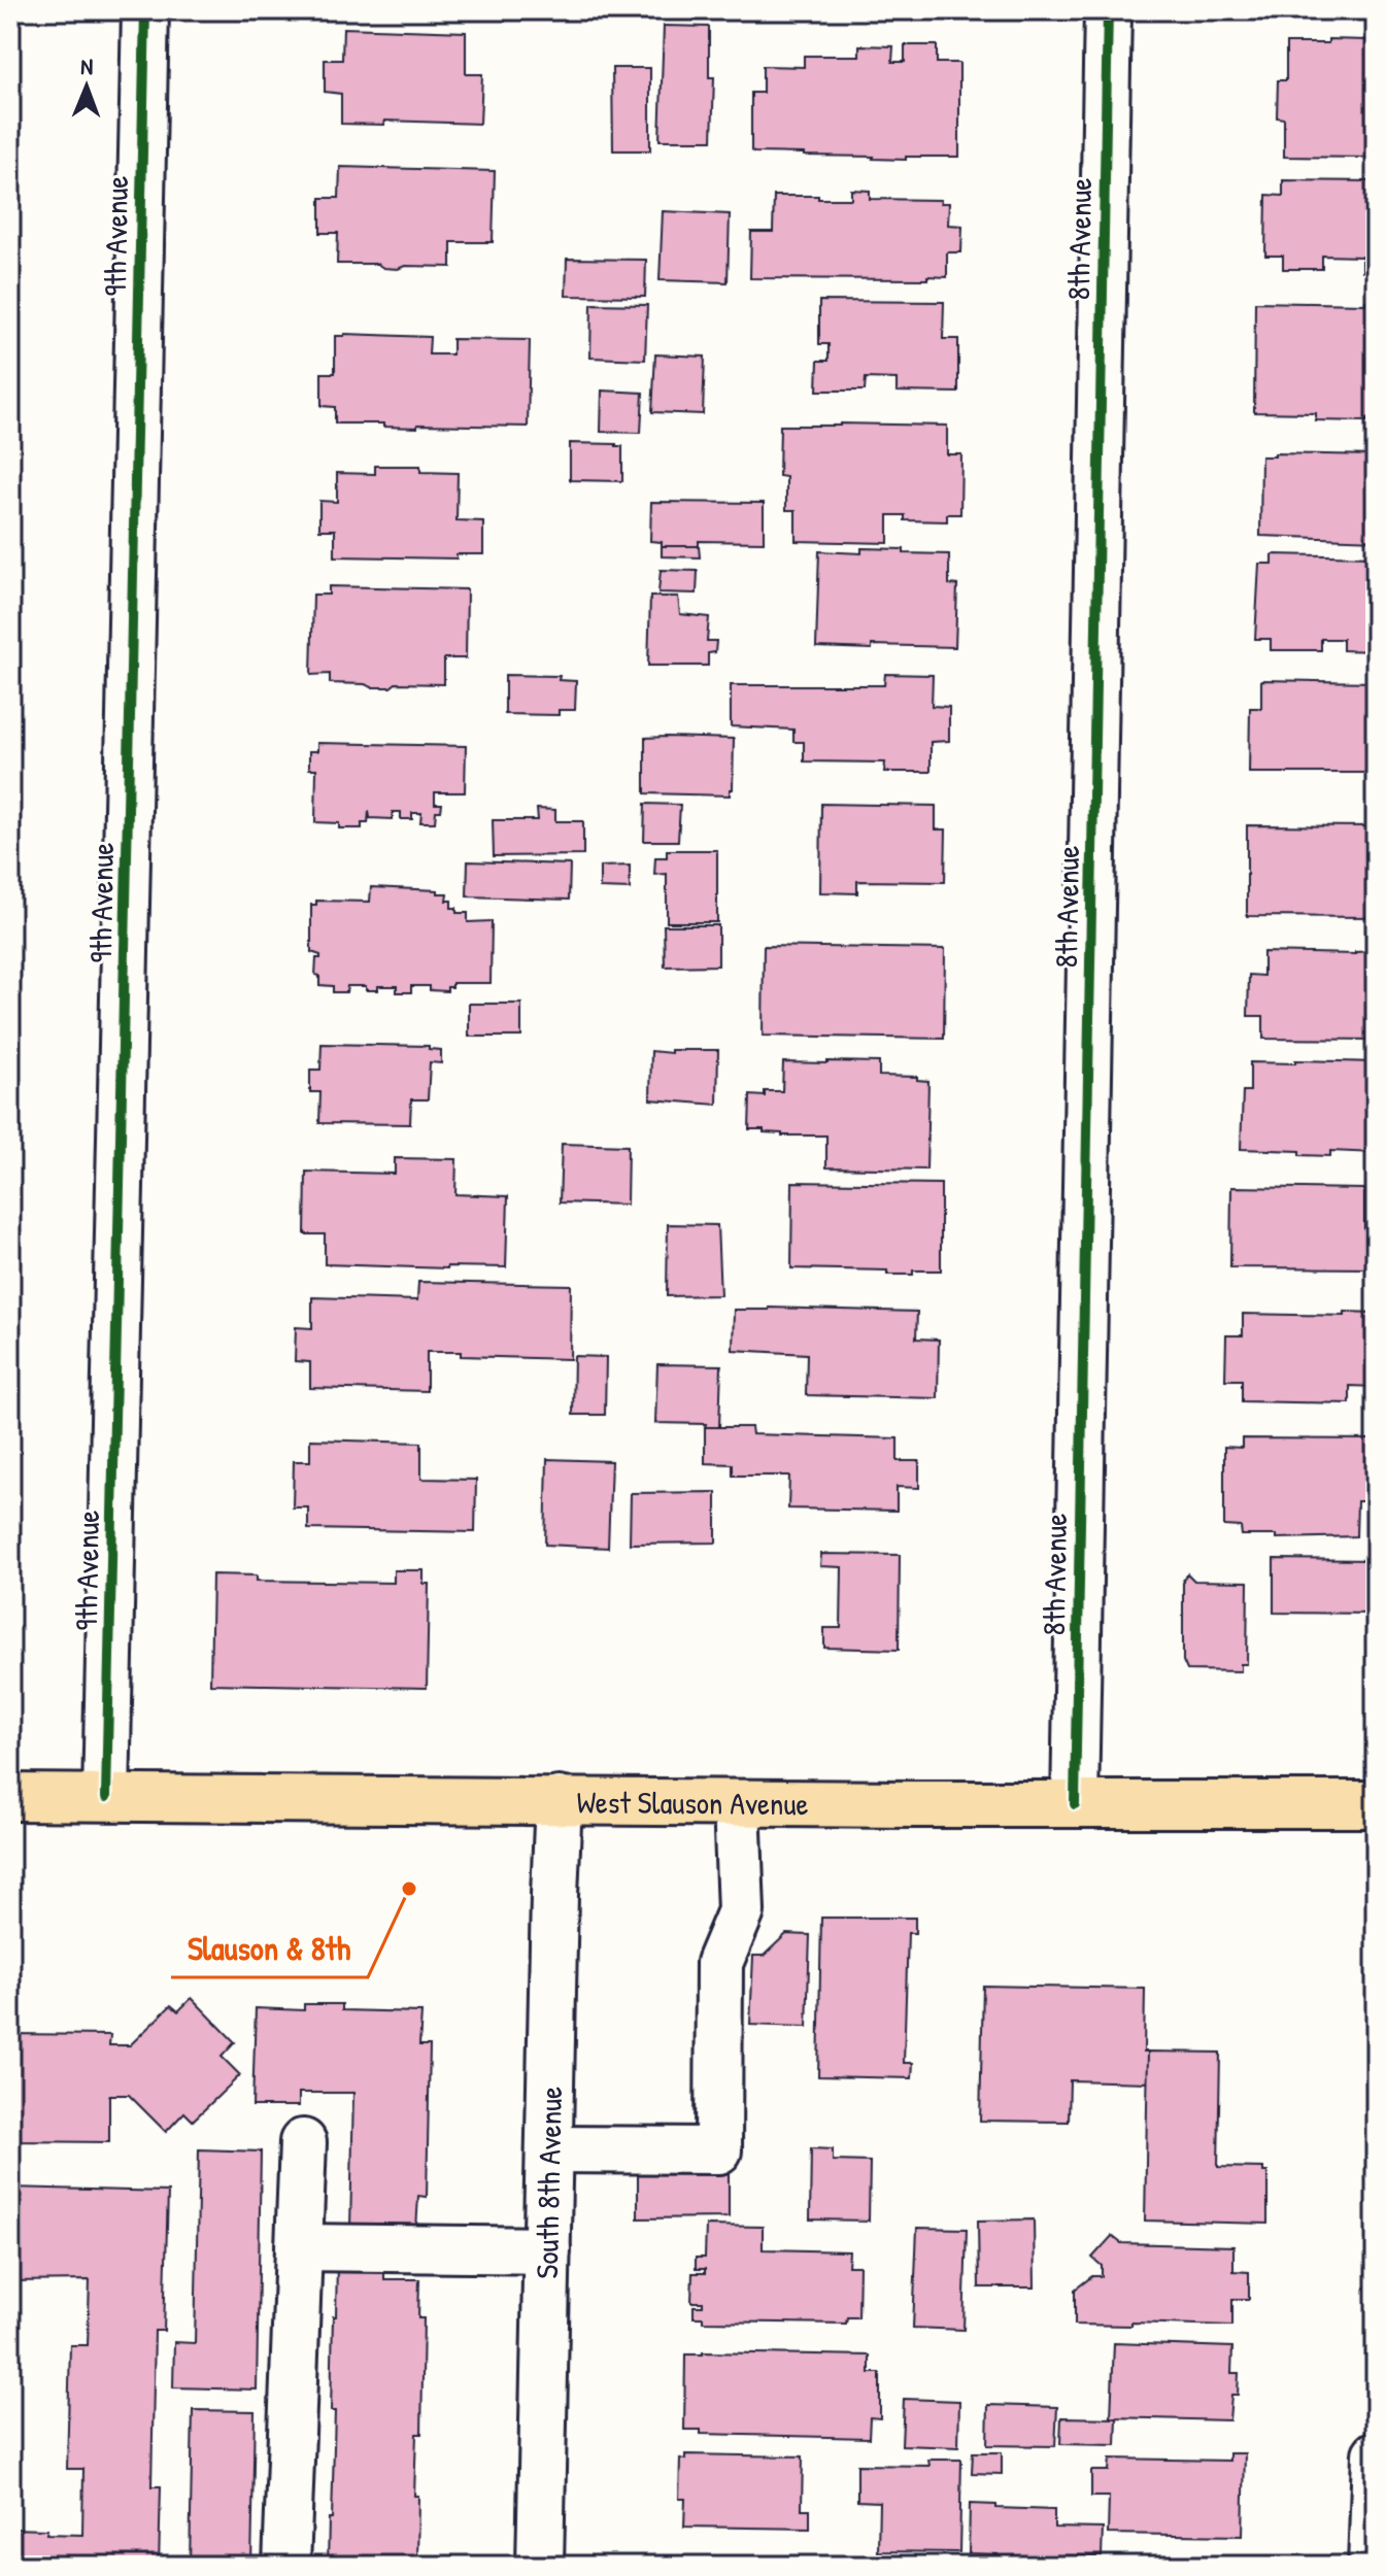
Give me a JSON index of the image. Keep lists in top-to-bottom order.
{
  "streets": {
    "main road": ["West Slauson Avenue"],
    "street": ["9th Avenue", "8th Avenue", "South 8th Avenue"]
  },
  "crossings": [
    ["9th Avenue", "West Slauson Avenue"],
    ["8th Avenue", "West Slauson Avenue"],
    ["West Slauson Avenue", "South 8th Avenue"]
  ],
  "places": ["Slauson & 8th"],
  "north": "top"
}
